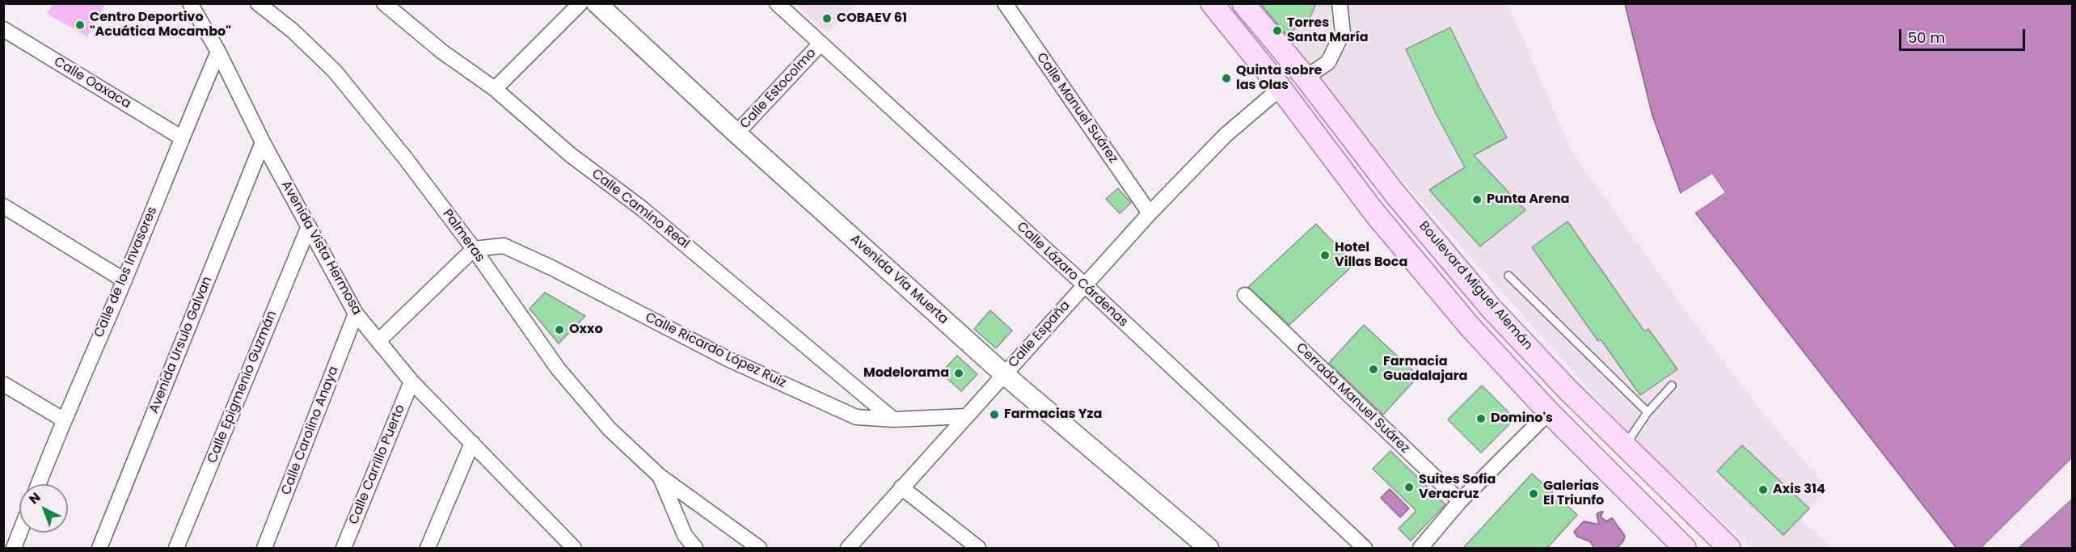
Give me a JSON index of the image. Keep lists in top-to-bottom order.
{
  "streets": {
    "main road": ["Boulevard Miguel Alemán"],
    "street": [
      "Calle Oaxaca",
      "Calle Estocolmo",
      "Calle Manuel Suárez",
      "Calle Camino Real",
      "Palmeras",
      "Avenida Vista Hermosa",
      "Calle de los Invasores",
      "Calle Lázaro Cárdenas",
      "Avenida Vía Muerta",
      "Calle España",
      "Avenida Ursulo Galvan",
      "Calle Ricardo López Ruiz",
      "Calle Epigmenio Guzmán",
      "Cerrada Manuel Suárez",
      "Calle Carolino Anaya",
      "Calle Carrillo Puerto"
    ]
  },
  "crossings": [
    ["Calle Oaxaca", "Calle de los Invasores"],
    ["Calle Estocolmo", "Calle Lázaro Cárdenas"],
    ["Calle Estocolmo", "Avenida Vía Muerta"],
    ["Calle Manuel Suárez", "Calle España"],
    ["Calle Camino Real", "Calle Ricardo López Ruiz"],
    ["Palmeras", "Calle Ricardo López Ruiz"],
    ["Avenida Vista Hermosa", "Calle de los Invasores"],
    ["Avenida Vista Hermosa", "Avenida Ursulo Galvan"],
    ["Avenida Vista Hermosa", "Calle Epigmenio Guzmán"],
    ["Avenida Vista Hermosa", "Calle Carolino Anaya"],
    ["Avenida Vista Hermosa", "Calle Carrillo Puerto"],
    ["Calle Lázaro Cárdenas", "Calle España"],
    ["Avenida Vía Muerta", "Calle España"],
    ["Calle España", "Calle Ricardo López Ruiz"]
  ],
  "places": [
    "COBAEV 61",
    "Centro Deportivo \"Acuática Mocambo\"",
    "Torres Santa María",
    "Quinta sobre las Olas",
    "Punta Arena",
    "Hotel Villas Boca",
    "Oxxo",
    "Farmacia Guadalajara",
    "Modelorama",
    "Farmacias Yza",
    "Domino's",
    "Suites Sofia Veracruz",
    "Axis 314",
    "Galerias El Triunfo"
  ],
  "scale_bar": "50 m",
  "north": "top left"
}
